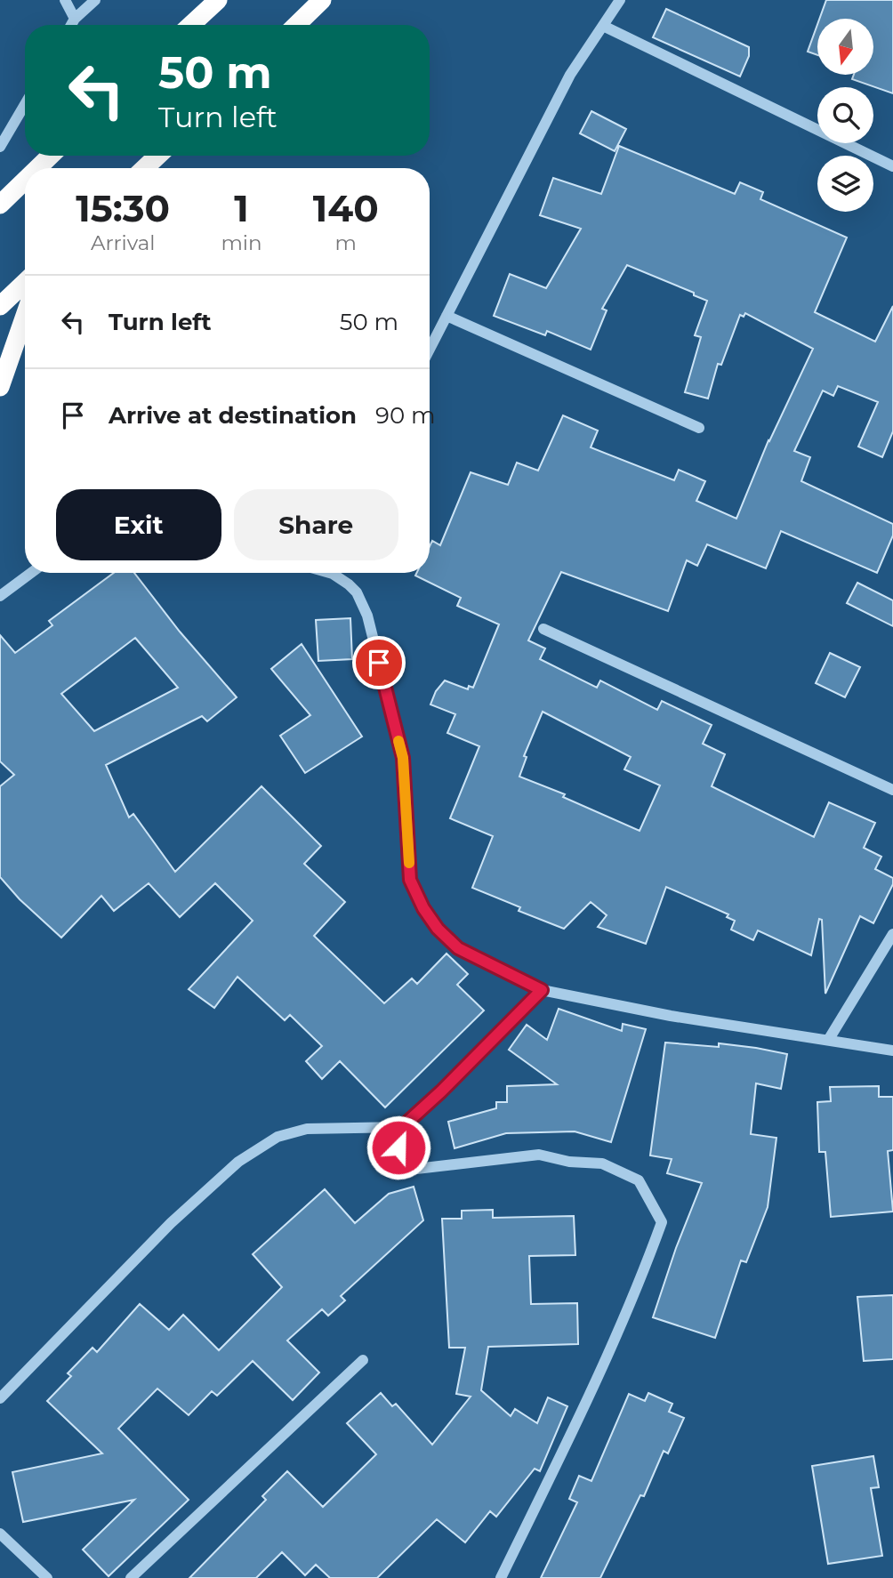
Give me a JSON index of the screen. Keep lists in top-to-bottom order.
{
  "north": "bottom",
  "page": {
    "turn": ["50 m", "Turn left"],
    "eta": [
      "15:30",
      "Arrival",
      "1",
      "min",
      "140",
      "m"
    ],
    "list": [
      {
        "name": "Turn left",
        "value": "50 m"
      },
      {
        "name": "Arrive at destination",
        "value": "90 m"
      }
    ],
    "buttons": ["Exit", "Share"]
  }
}
